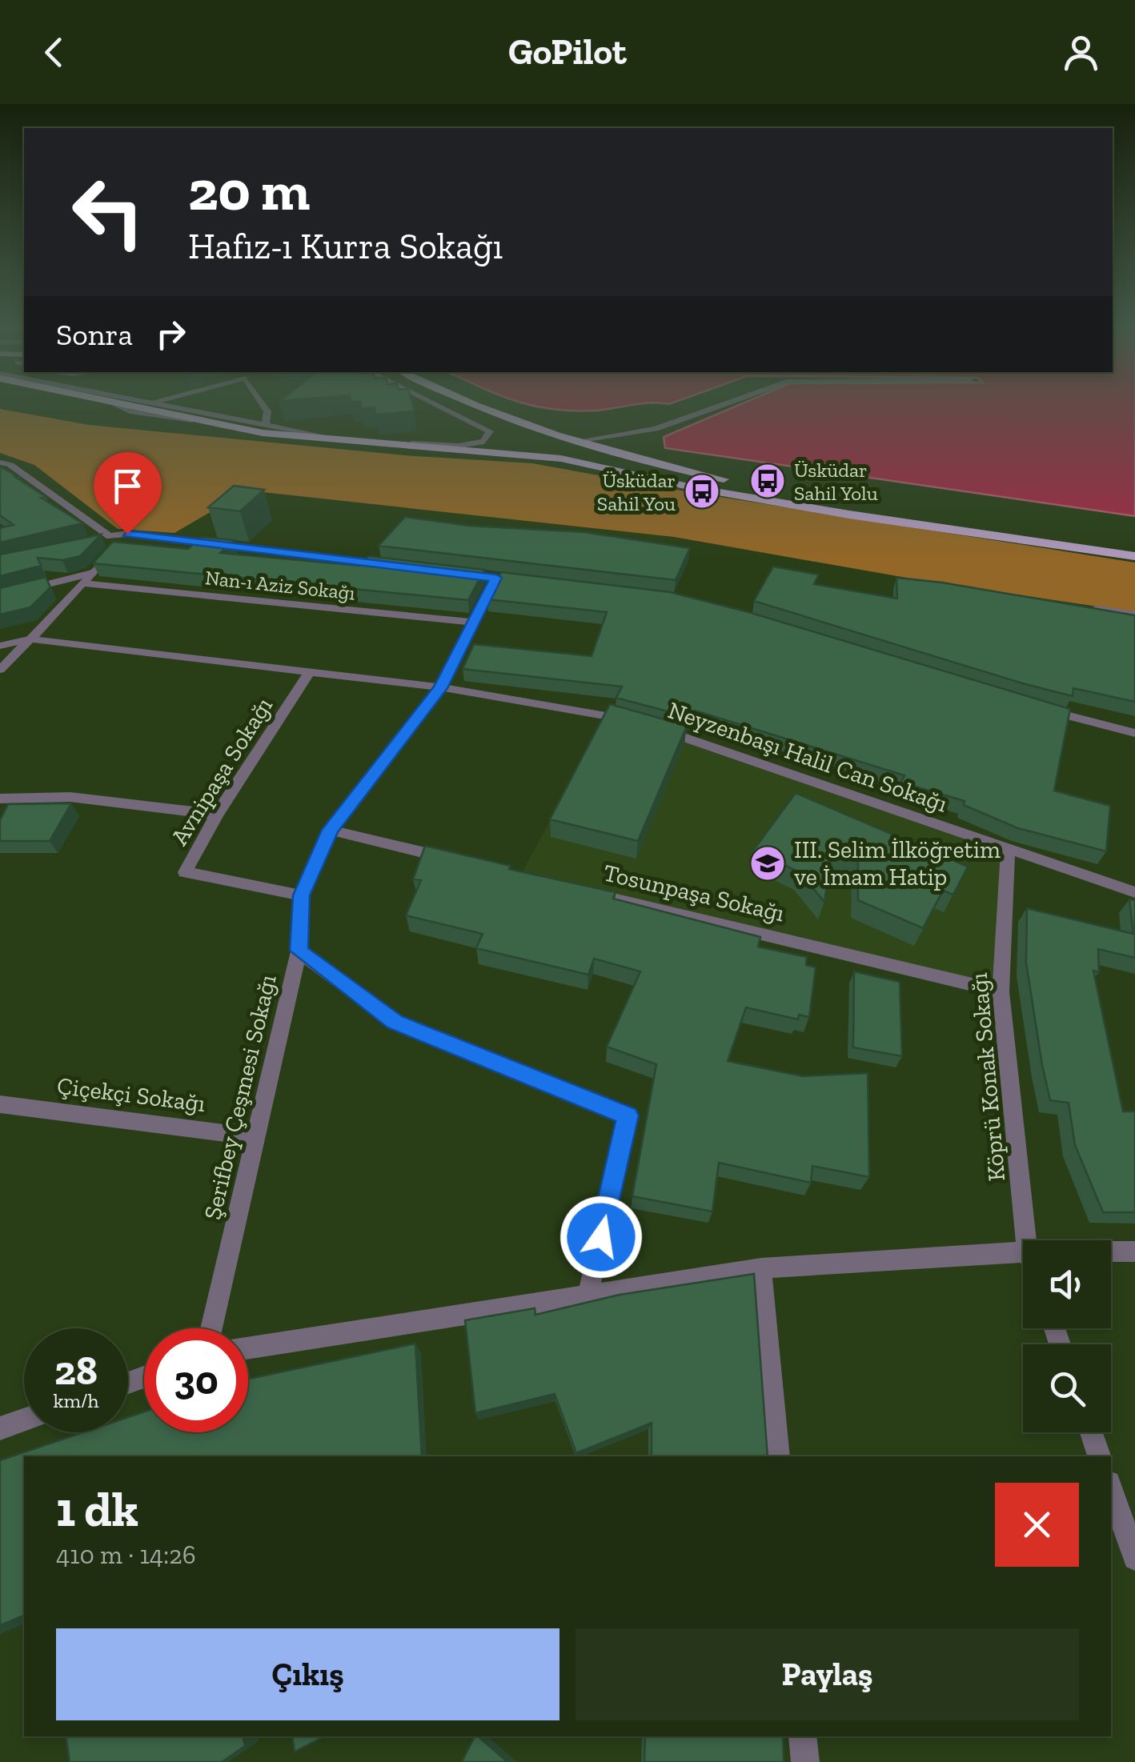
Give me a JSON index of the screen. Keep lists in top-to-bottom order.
{
  "streets": {
    "street": [
      "Nan-ı Aziz Sokağı",
      "Neyzenbaşı Halil Can Sokağı",
      "Avnipaşa Sokağı",
      "Tosunpaşa Sokağı",
      "Köprü Konak Sokağı",
      "Çiçekçi Sokağı",
      "Şerifbey Çeşmesi Sokağı"
    ]
  },
  "crossings": [
    ["Nan-ı Aziz Sokağı", "Şerifbey Çeşmesi Sokağı"],
    ["Neyzenbaşı Halil Can Sokağı", "Avnipaşa Sokağı"],
    ["Neyzenbaşı Halil Can Sokağı", "Köprü Konak Sokağı"],
    ["Neyzenbaşı Halil Can Sokağı", "Şerifbey Çeşmesi Sokağı"],
    ["Avnipaşa Sokağı", "Şerifbey Çeşmesi Sokağı"],
    ["Tosunpaşa Sokağı", "Köprü Konak Sokağı"],
    ["Çiçekçi Sokağı", "Şerifbey Çeşmesi Sokağı"]
  ],
  "places": {
    "bus stop": ["Üsküdar Sahil Yolu", "Üsküdar Sahil You"],
    "school or university": ["III. Selim İlköğretim ve İmam Hatip"]
  },
  "page": {
    "header": "GoPilot",
    "turn": ["20 m", "Hafız-ı Kurra Sokağı"],
    "then": "Sonra",
    "speed": "28 km/h",
    "limit": "30",
    "heading": ["1 dk", "410 m · 14:26"],
    "buttons": ["Çıkış", "Paylaş"]
  }
}
